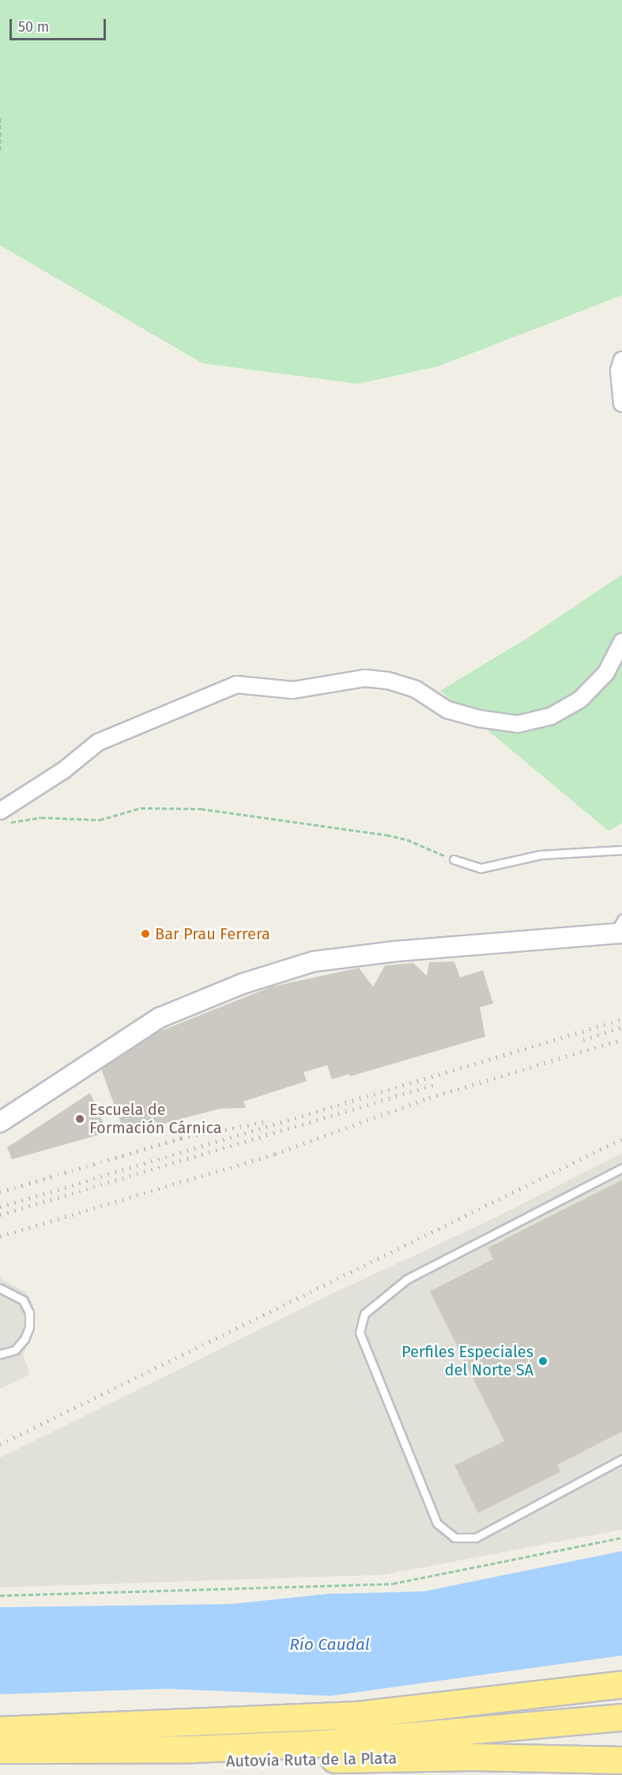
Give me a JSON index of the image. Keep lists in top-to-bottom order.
{
  "streets": {
    "highway": ["Autovía Ruta de la Plata"]
  },
  "water": ["Río Caudal"],
  "places": ["Bar Prau Ferrera", "Escuela de Formación Cárnica", "Perfiles Especiales del Norte SA"],
  "scale_bar": "50 m"
}
